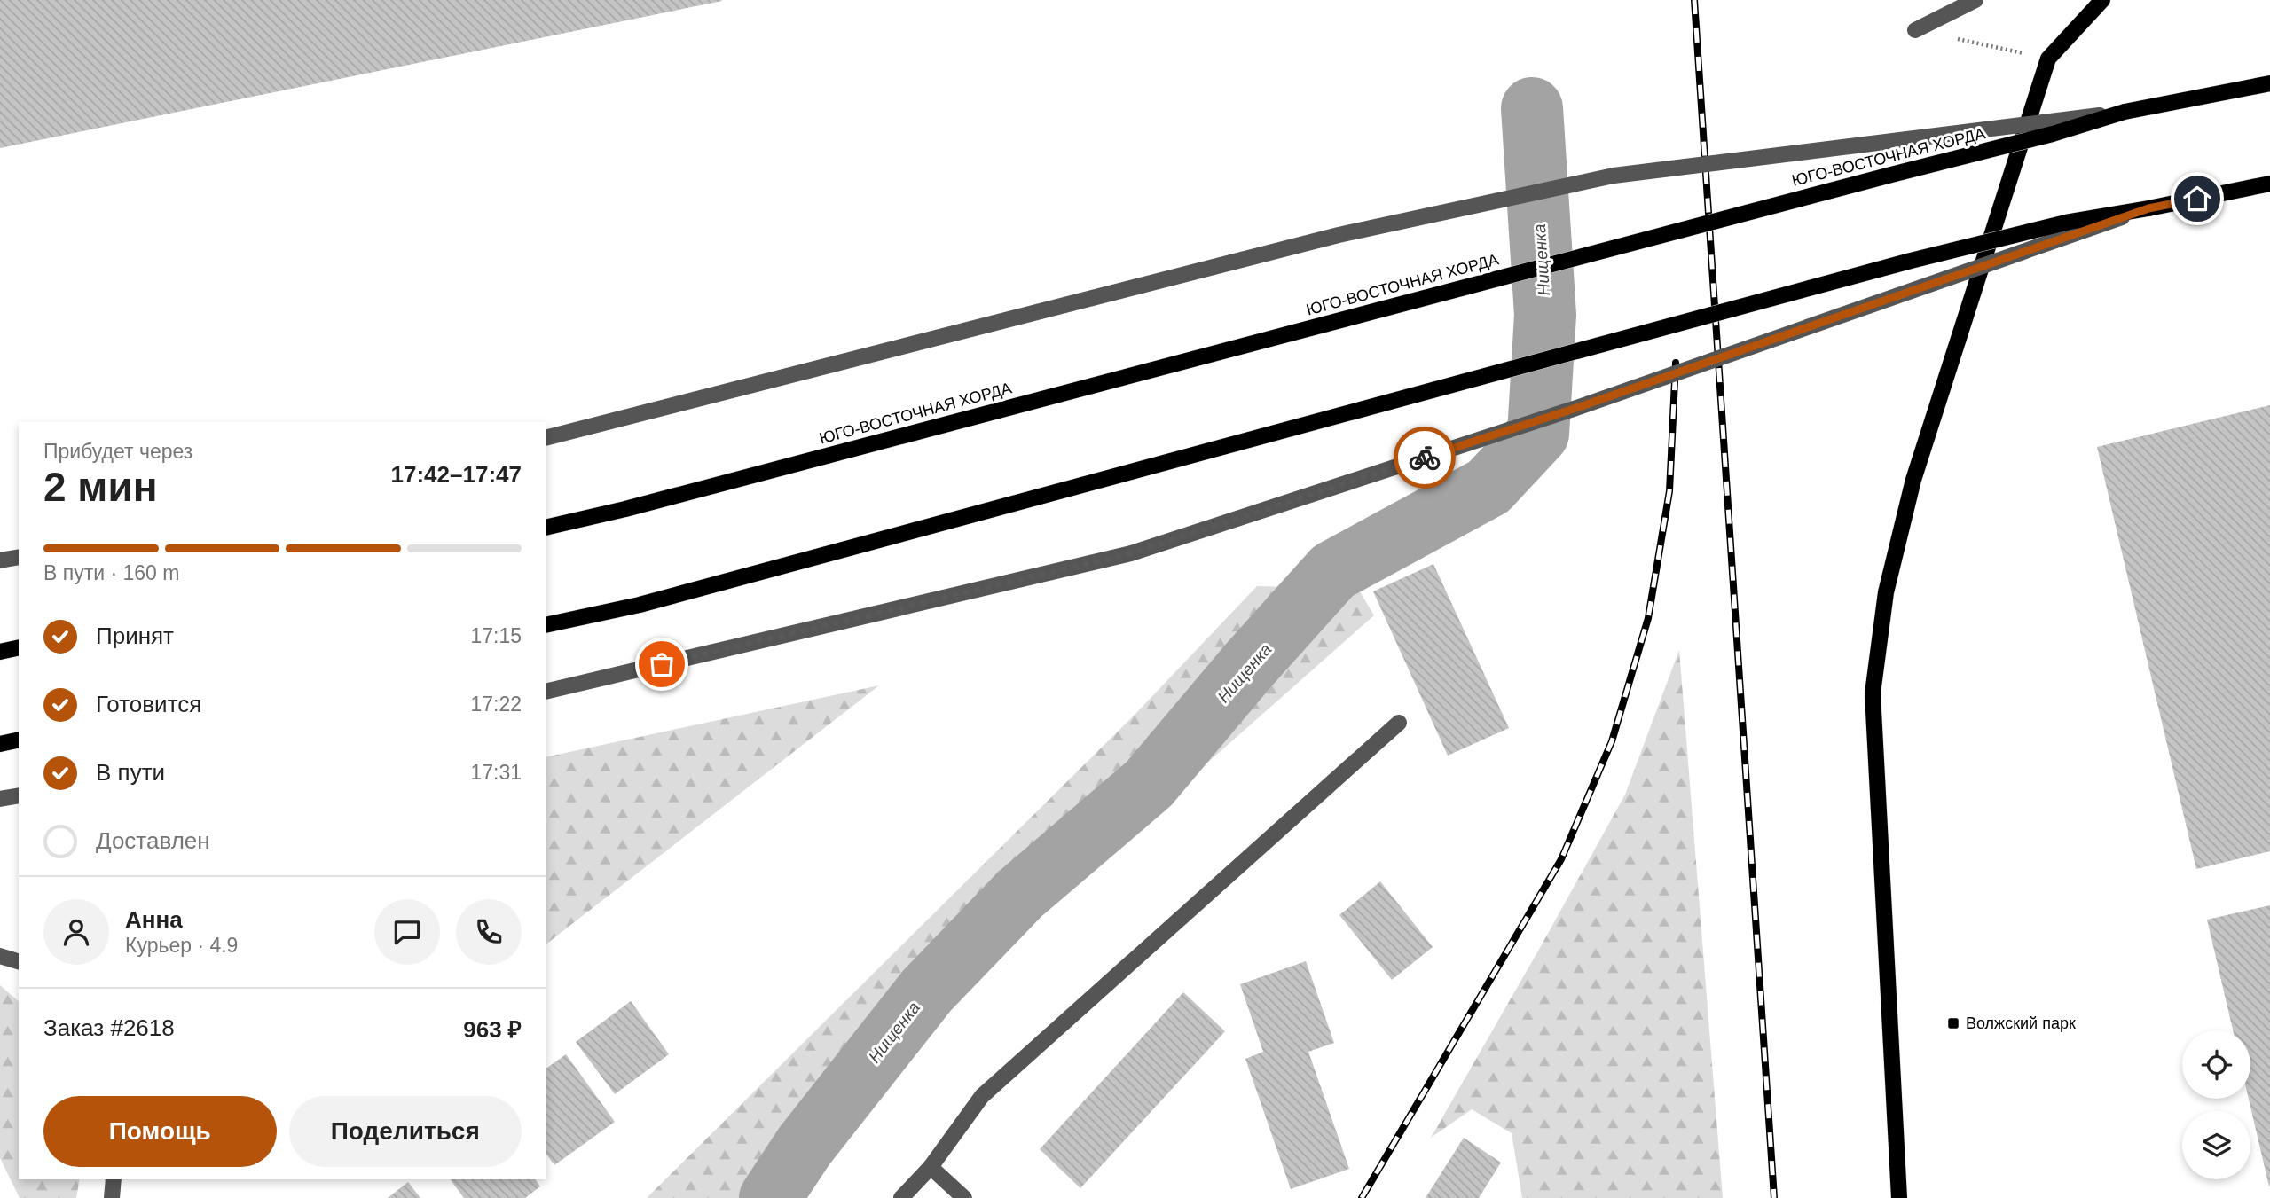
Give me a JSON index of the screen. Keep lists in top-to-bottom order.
{
  "streets": {
    "main road": ["ЮГО-ВОСТОЧНАЯ ХОРДА"]
  },
  "water": ["Нищенка"],
  "places": {
    "transit": ["Волжский парк"]
  },
  "page": {
    "heading": ["2 мин", "Прибудет через", "17:42–17:47"],
    "panel": [
      "Анна",
      "Курьер · 4.9",
      "Заказ #2618",
      "963 ₽"
    ],
    "bar": "В пути · 160 m",
    "list": [
      ["Принят", "17:15"],
      ["Готовится", "17:22"],
      ["В пути", "17:31"],
      "Доставлен"
    ],
    "buttons": ["Помощь", "Поделиться"]
  }
}
